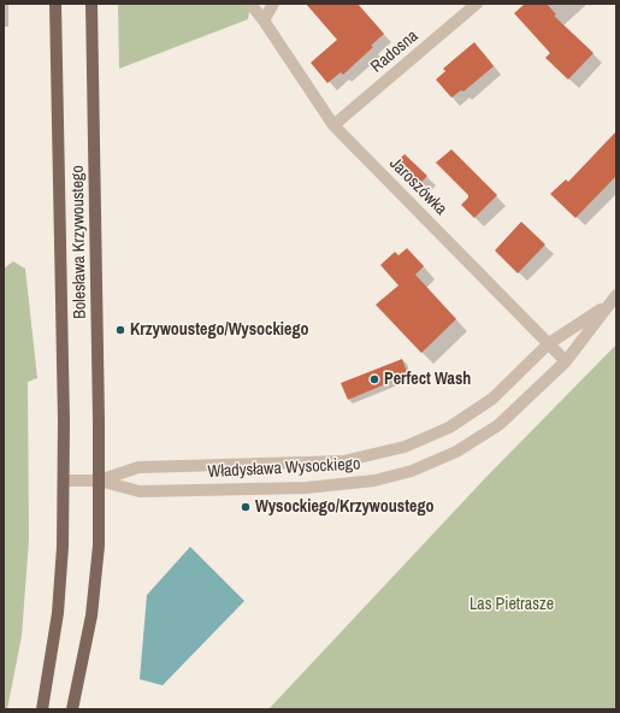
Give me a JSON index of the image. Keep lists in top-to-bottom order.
{
  "streets": {
    "main road": ["Bolesława Krzywoustego"],
    "street": ["Radosna", "Jaroszówka", "Władysława Wysockiego"]
  },
  "crossings": [
    ["Radosna", "Jaroszówka"],
    ["Jaroszówka", "Władysława Wysockiego"],
    ["Bolesława Krzywoustego", "Władysława Wysockiego"]
  ],
  "parks": ["Las Pietrasze"],
  "places": ["Krzywoustego/Wysockiego", "Perfect Wash", "Wysockiego/Krzywoustego"]
}
